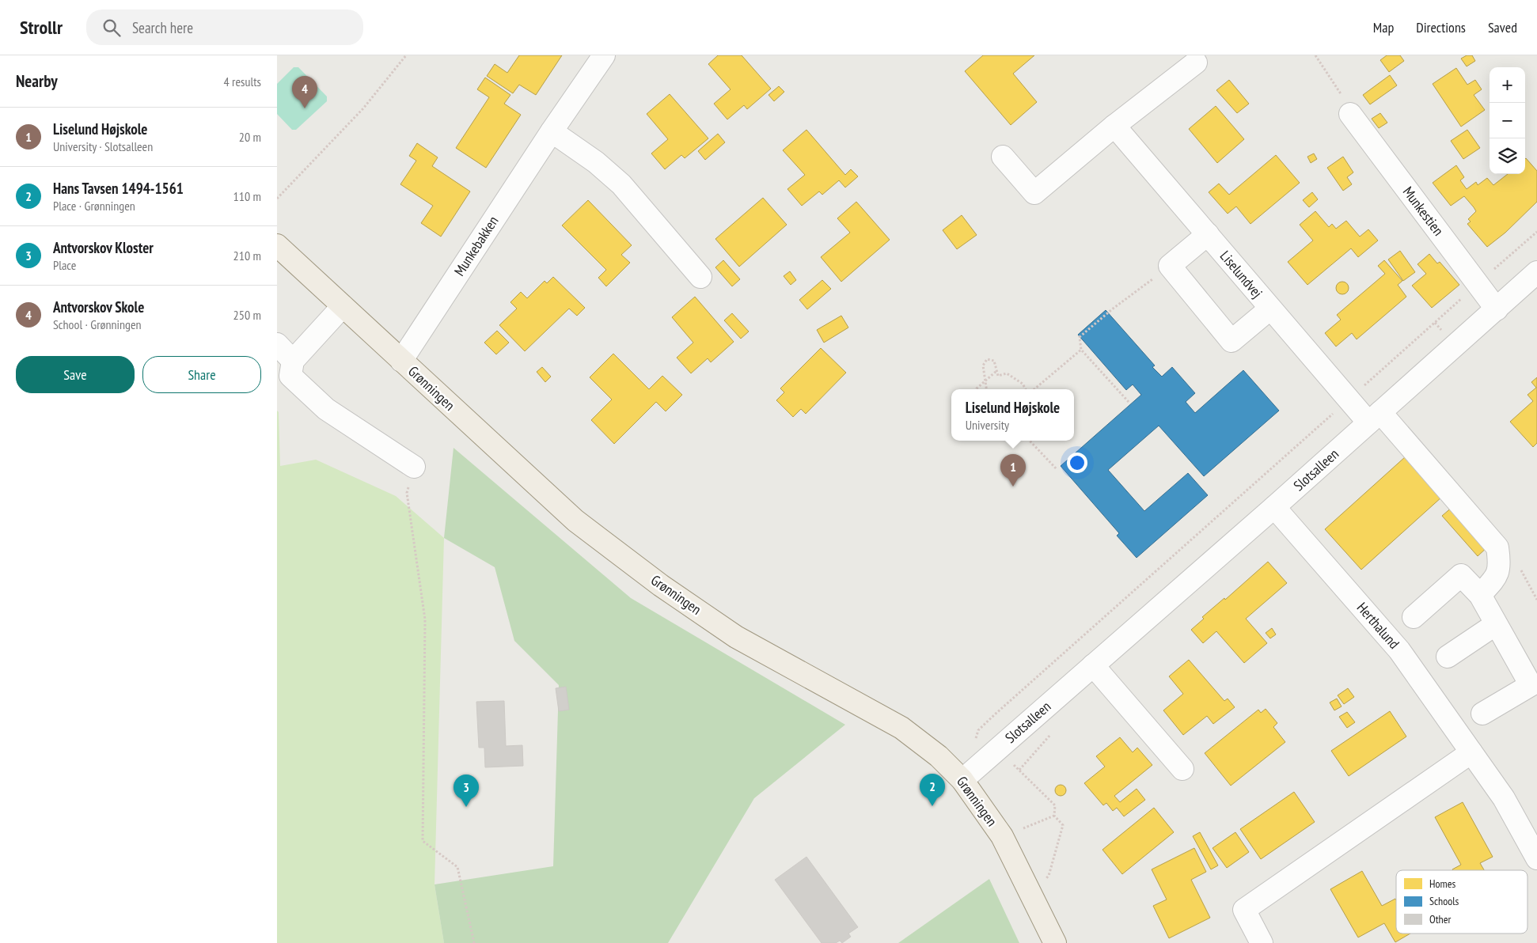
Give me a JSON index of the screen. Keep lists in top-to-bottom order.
{
  "streets": {
    "main road": ["Grønningen"],
    "street": [
      "Munkestien",
      "Munkebakken",
      "Liselundvej",
      "Slotsalleen",
      "Herthalund"
    ]
  },
  "crossings": [
    ["Munkestien", "Slotsalleen"],
    ["Munkebakken", "Grønningen"],
    ["Liselundvej", "Slotsalleen"],
    ["Grønningen", "Slotsalleen"],
    ["Slotsalleen", "Herthalund"]
  ],
  "legend": ["Homes", "Schools", "Other"],
  "page": {
    "header": "Strollr",
    "search": "Search here",
    "nav": ["Map", "Directions", "Saved"],
    "heading": ["Nearby", "4 results"],
    "map_buttons": ["+", "−"],
    "pins": [
      "4",
      "1",
      "2",
      "3"
    ],
    "list": [
      {
        "mark": "1",
        "name": "Liselund Højskole",
        "note": "University · Slotsalleen",
        "value": "20 m"
      },
      {
        "mark": "2",
        "name": "Hans Tavsen 1494-1561",
        "note": "Place · Grønningen",
        "value": "110 m"
      },
      {
        "mark": "3",
        "name": "Antvorskov Kloster",
        "note": "Place",
        "value": "210 m"
      },
      {
        "mark": "4",
        "name": "Antvorskov Skole",
        "note": "School · Grønningen",
        "value": "250 m"
      }
    ],
    "buttons": ["Save", "Share"],
    "popup": ["Liselund Højskole", "University"]
  }
}
